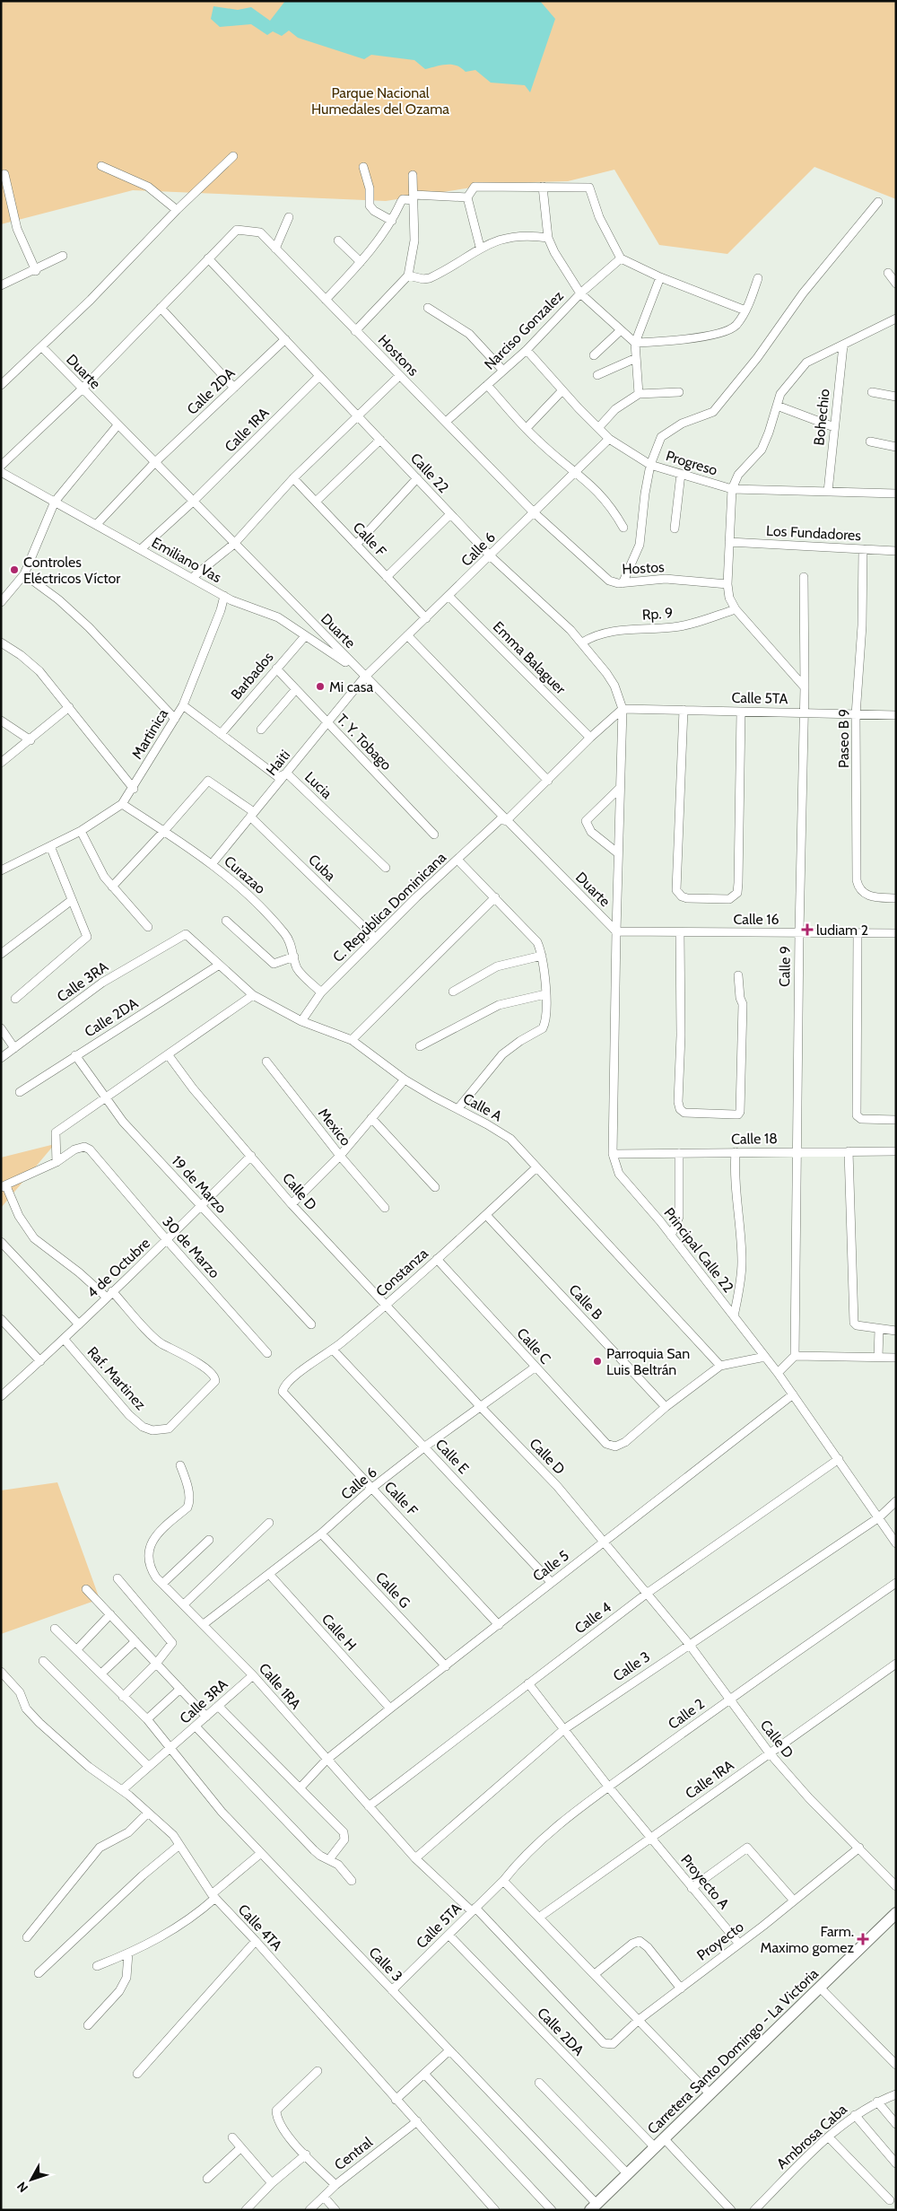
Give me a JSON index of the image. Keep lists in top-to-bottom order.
{
  "streets": {
    "main road": ["Carretera Santo Domingo - La Victoria"],
    "street": [
      "Narciso Gonzalez",
      "Hostons",
      "Duarte",
      "Calle 2DA",
      "Bohechio",
      "Calle 1RA",
      "Progreso",
      "Calle 22",
      "Los Fundadores",
      "Calle F",
      "Calle 6",
      "Emiliano Vas",
      "Hostos",
      "Rp. 9",
      "Emma Balaguer",
      "Barbados",
      "Calle 5TA",
      "Martinica",
      "Paseo B 9",
      "T. Y. Tobago",
      "Haiti",
      "Lucia",
      "Cuba",
      "Curazao",
      "C. República Dominicana",
      "Calle 16",
      "Calle 9",
      "Calle 3RA",
      "Calle A",
      "Mexico",
      "Calle 18",
      "19 de Marzo",
      "Calle D",
      "30 de Marzo",
      "Principal Calle 22",
      "4 de Octubre",
      "Constanza",
      "Calle B",
      "Calle C",
      "Raf. Martinez",
      "Calle E",
      "Calle 5",
      "Calle G",
      "Calle 4",
      "Calle H",
      "Calle 3",
      "Calle 2",
      "Proyecto A",
      "Calle 4TA",
      "Proyecto",
      "Ambrosa Caba",
      "Central"
    ]
  },
  "crossings": [
    ["Narciso Gonzalez", "Hostons"],
    ["Narciso Gonzalez", "Progreso"],
    ["Hostons", "Calle 22"],
    ["Hostons", "Calle 6"],
    ["Hostons", "Hostos"],
    ["Duarte", "Calle 2DA"],
    ["Duarte", "Calle 1RA"],
    ["Duarte", "Calle 6"],
    ["Duarte", "Emiliano Vas"],
    ["Duarte", "Haiti"],
    ["Duarte", "C. República Dominicana"],
    ["Duarte", "Calle 16"],
    ["Duarte", "Principal Calle 22"],
    ["Calle 2DA", "Calle 22"],
    ["Calle 2DA", "Emiliano Vas"],
    ["Calle 2DA", "Calle 5TA"],
    ["Calle 2DA", "Calle A"],
    ["Calle 2DA", "19 de Marzo"],
    ["Calle 2DA", "Carretera Santo Domingo - La Victoria"],
    ["Bohechio", "Progreso"],
    ["Calle 1RA", "Calle 22"],
    ["Calle 1RA", "Calle 6"],
    ["Calle 1RA", "Emiliano Vas"],
    ["Calle 1RA", "Calle 5TA"],
    ["Calle 1RA", "Calle 3RA"],
    ["Calle 1RA", "Calle D"],
    ["Calle 1RA", "Calle 5"],
    ["Calle 1RA", "Calle 4"],
    ["Calle 1RA", "Calle 3"],
    ["Calle 1RA", "Proyecto A"],
    ["Calle 1RA", "Proyecto"],
    ["Progreso", "Calle 6"],
    ["Calle 22", "Calle 6"],
    ["Calle 22", "Rp. 9"],
    ["Calle 22", "Calle 5TA"],
    ["Calle 22", "C. República Dominicana"],
    ["Calle 22", "Principal Calle 22"],
    ["Los Fundadores", "Paseo B 9"],
    ["Calle F", "Calle 6"],
    ["Calle F", "Constanza"],
    ["Calle F", "Calle 5"],
    ["Calle 6", "Hostos"],
    ["Calle 6", "Emma Balaguer"],
    ["Calle 6", "Haiti"],
    ["Calle 6", "Calle D"],
    ["Calle 6", "Calle C"],
    ["Calle 6", "Calle E"],
    ["Calle 6", "Calle G"],
    ["Calle 6", "Calle H"],
    ["Emiliano Vas", "Barbados"],
    ["Emiliano Vas", "Martinica"],
    ["Emma Balaguer", "C. República Dominicana"],
    ["Barbados", "T. Y. Tobago"],
    ["Barbados", "Lucia"],
    ["Calle 5TA", "Paseo B 9"],
    ["Calle 5TA", "C. República Dominicana"],
    ["Calle 5TA", "Calle 9"],
    ["Calle 5TA", "Principal Calle 22"],
    ["Calle 5TA", "Calle 3"],
    ["Calle 5TA", "Calle 2"],
    ["Martinica", "Lucia"],
    ["Martinica", "Curazao"],
    ["T. Y. Tobago", "Haiti"],
    ["Haiti", "Lucia"],
    ["Haiti", "Cuba"],
    ["Haiti", "Curazao"],
    ["Cuba", "Curazao"],
    ["Cuba", "C. República Dominicana"],
    ["Curazao", "C. República Dominicana"],
    ["C. República Dominicana", "Calle A"],
    ["C. República Dominicana", "Principal Calle 22"],
    ["Calle 16", "Calle 9"],
    ["Calle 16", "Principal Calle 22"],
    ["Calle 9", "Calle 18"],
    ["Calle 3RA", "Calle A"],
    ["Calle 3RA", "Calle 3"],
    ["Calle 3RA", "Calle 4TA"],
    ["Calle A", "Constanza"],
    ["Calle 18", "Principal Calle 22"],
    ["19 de Marzo", "4 de Octubre"],
    ["Calle D", "4 de Octubre"],
    ["Calle D", "Constanza"],
    ["Calle D", "Calle 5"],
    ["Calle D", "Calle 4"],
    ["Calle D", "Calle 3"],
    ["Calle D", "Calle 2"],
    ["Calle D", "Proyecto"],
    ["30 de Marzo", "4 de Octubre"],
    ["Principal Calle 22", "Calle 5"],
    ["Principal Calle 22", "Calle 4"],
    ["Principal Calle 22", "Calle 3"],
    ["4 de Octubre", "Raf. Martinez"],
    ["Constanza", "Calle B"],
    ["Constanza", "Calle C"],
    ["Constanza", "Calle E"],
    ["Calle B", "Calle C"],
    ["Calle E", "Calle 5"],
    ["Calle 5", "Calle G"],
    ["Calle 5", "Calle H"],
    ["Calle 4", "Proyecto A"],
    ["Calle 3", "Proyecto A"],
    ["Calle 3", "Carretera Santo Domingo - La Victoria"],
    ["Calle 2", "Proyecto A"],
    ["Proyecto A", "Proyecto"],
    ["Calle 4TA", "Central"]
  ],
  "parks": ["Parque Nacional Humedales del Ozama"],
  "places": {
    "other": ["Controles Eléctricos Víctor", "Mi casa", "Parroquia San Luis Beltrán"],
    "health": ["ludiam 2", "Farm. Maximo gomez"]
  },
  "north": "bottom left"
}
